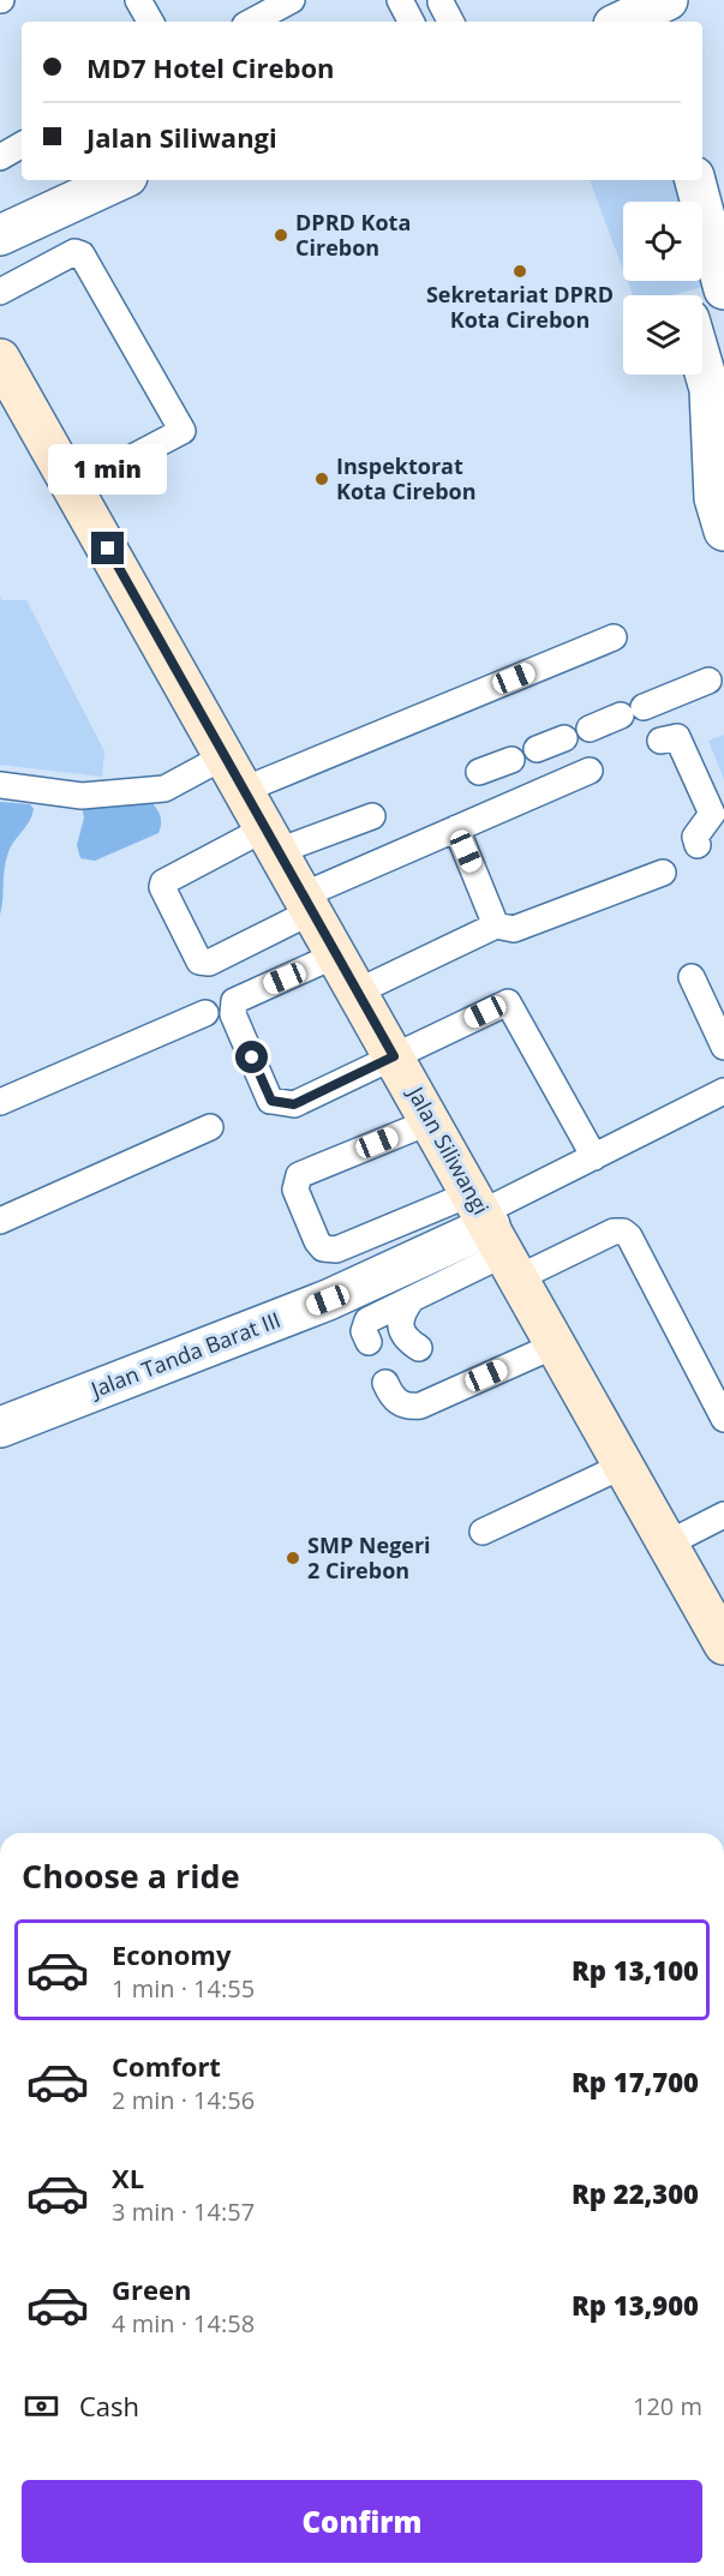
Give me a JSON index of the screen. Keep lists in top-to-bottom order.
{
  "streets": {
    "main road": ["Jalan Siliwangi"],
    "street": ["Jalan Tanda Barat III"]
  },
  "crossings": [
    ["Jalan Siliwangi", "Jalan Tanda Barat III"]
  ],
  "places": [
    "DPRD Kota Cirebon",
    "Sekretariat DPRD Kota Cirebon",
    "Inspektorat Kota Cirebon",
    "SMP Negeri 2 Cirebon"
  ],
  "page": {
    "banner": ["MD7 Hotel Cirebon", "Jalan Siliwangi"],
    "bubble": "1 min",
    "heading": "Choose a ride",
    "list": [
      {
        "name": "Economy",
        "note": "1 min · 14:55",
        "value": "Rp 13,100"
      },
      {
        "name": "Comfort",
        "note": "2 min · 14:56",
        "value": "Rp 17,700"
      },
      {
        "name": "XL",
        "note": "3 min · 14:57",
        "value": "Rp 22,300"
      },
      {
        "name": "Green",
        "note": "4 min · 14:58",
        "value": "Rp 13,900"
      }
    ],
    "pay": ["Cash", "120 m"],
    "buttons": "Confirm"
  }
}
